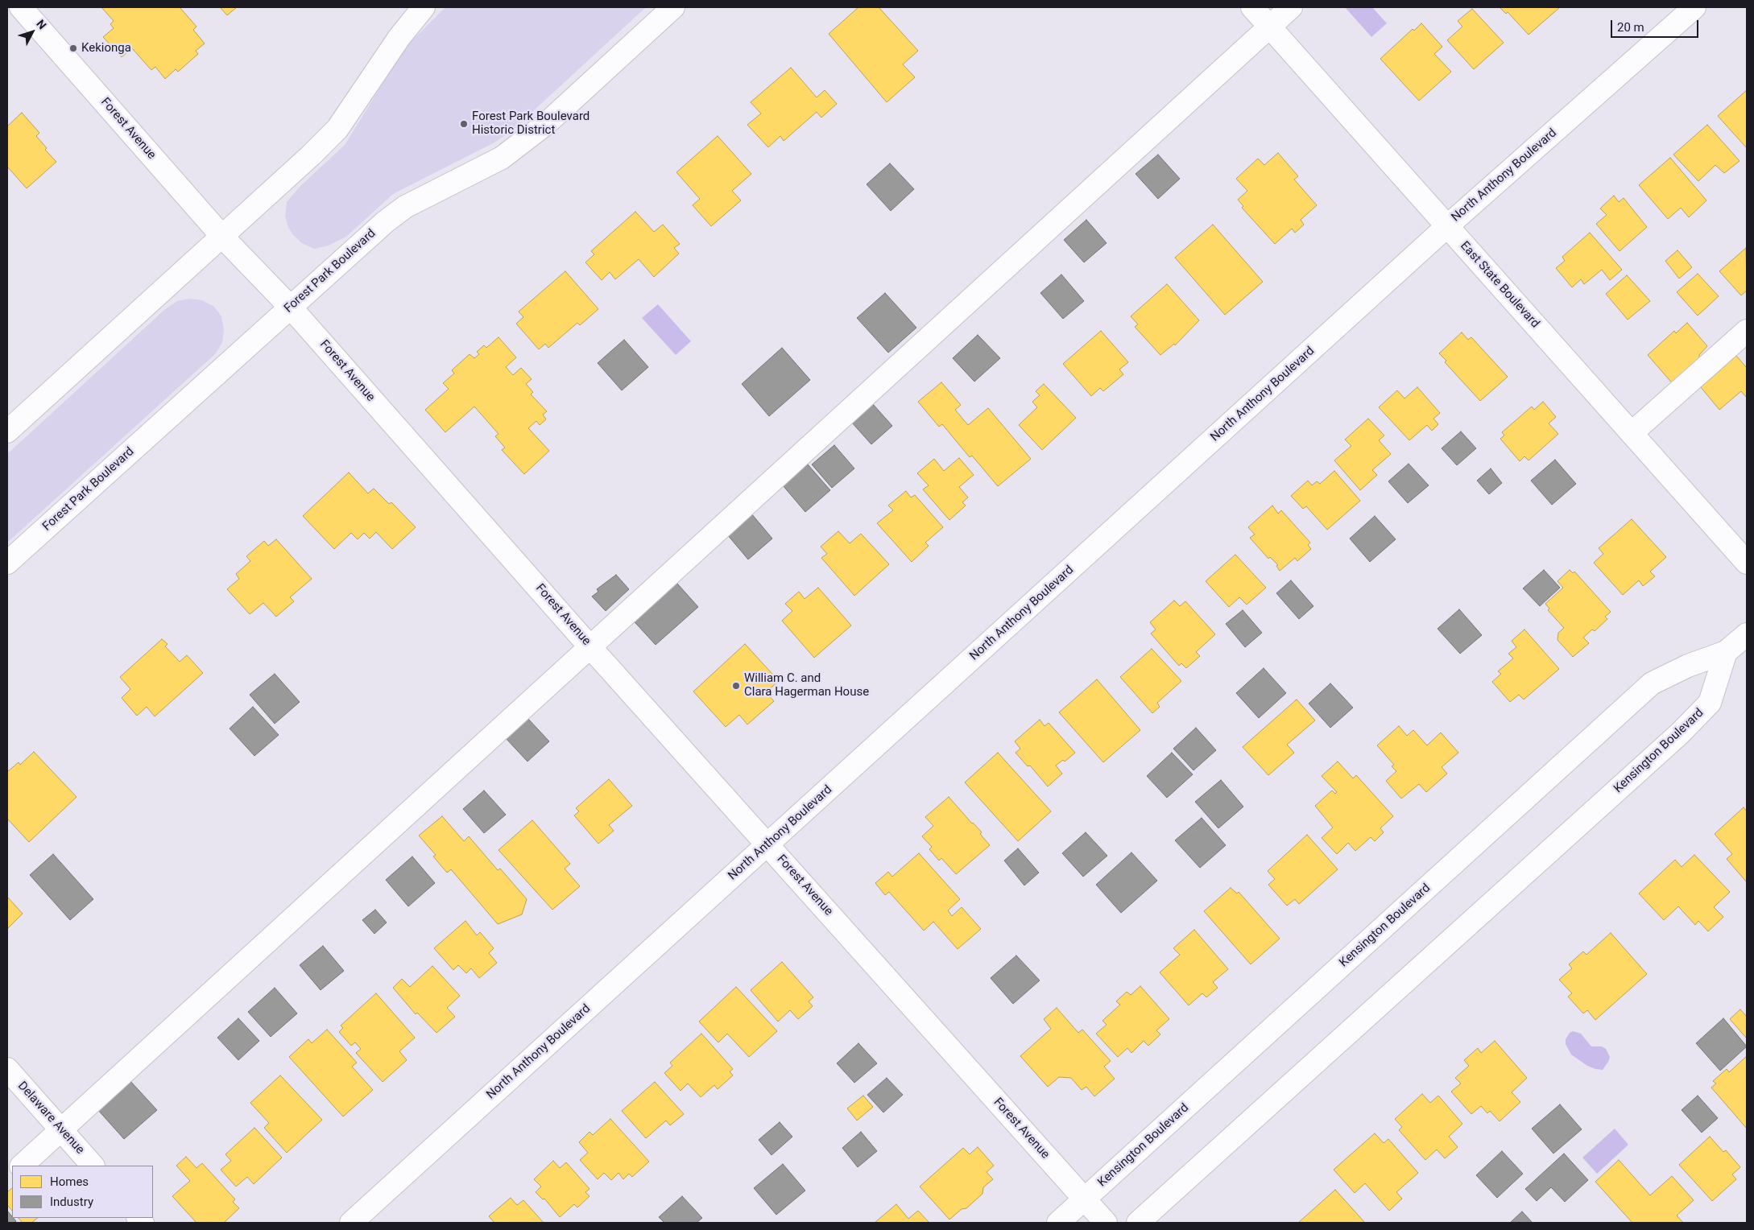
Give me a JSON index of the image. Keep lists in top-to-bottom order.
{
  "streets": {
    "street": [
      "Forest Avenue",
      "North Anthony Boulevard",
      "Forest Park Boulevard",
      "East State Boulevard",
      "Kensington Boulevard",
      "Delaware Avenue"
    ]
  },
  "crossings": [
    ["Forest Avenue", "North Anthony Boulevard"],
    ["Forest Avenue", "Forest Park Boulevard"],
    ["Forest Avenue", "Kensington Boulevard"],
    ["North Anthony Boulevard", "East State Boulevard"]
  ],
  "places": ["Kekionga", "Forest Park Boulevard Historic District", "William C. and Clara Hagerman House"],
  "legend": ["Homes", "Industry"],
  "scale_bar": "20 m",
  "north": "top right"
}
